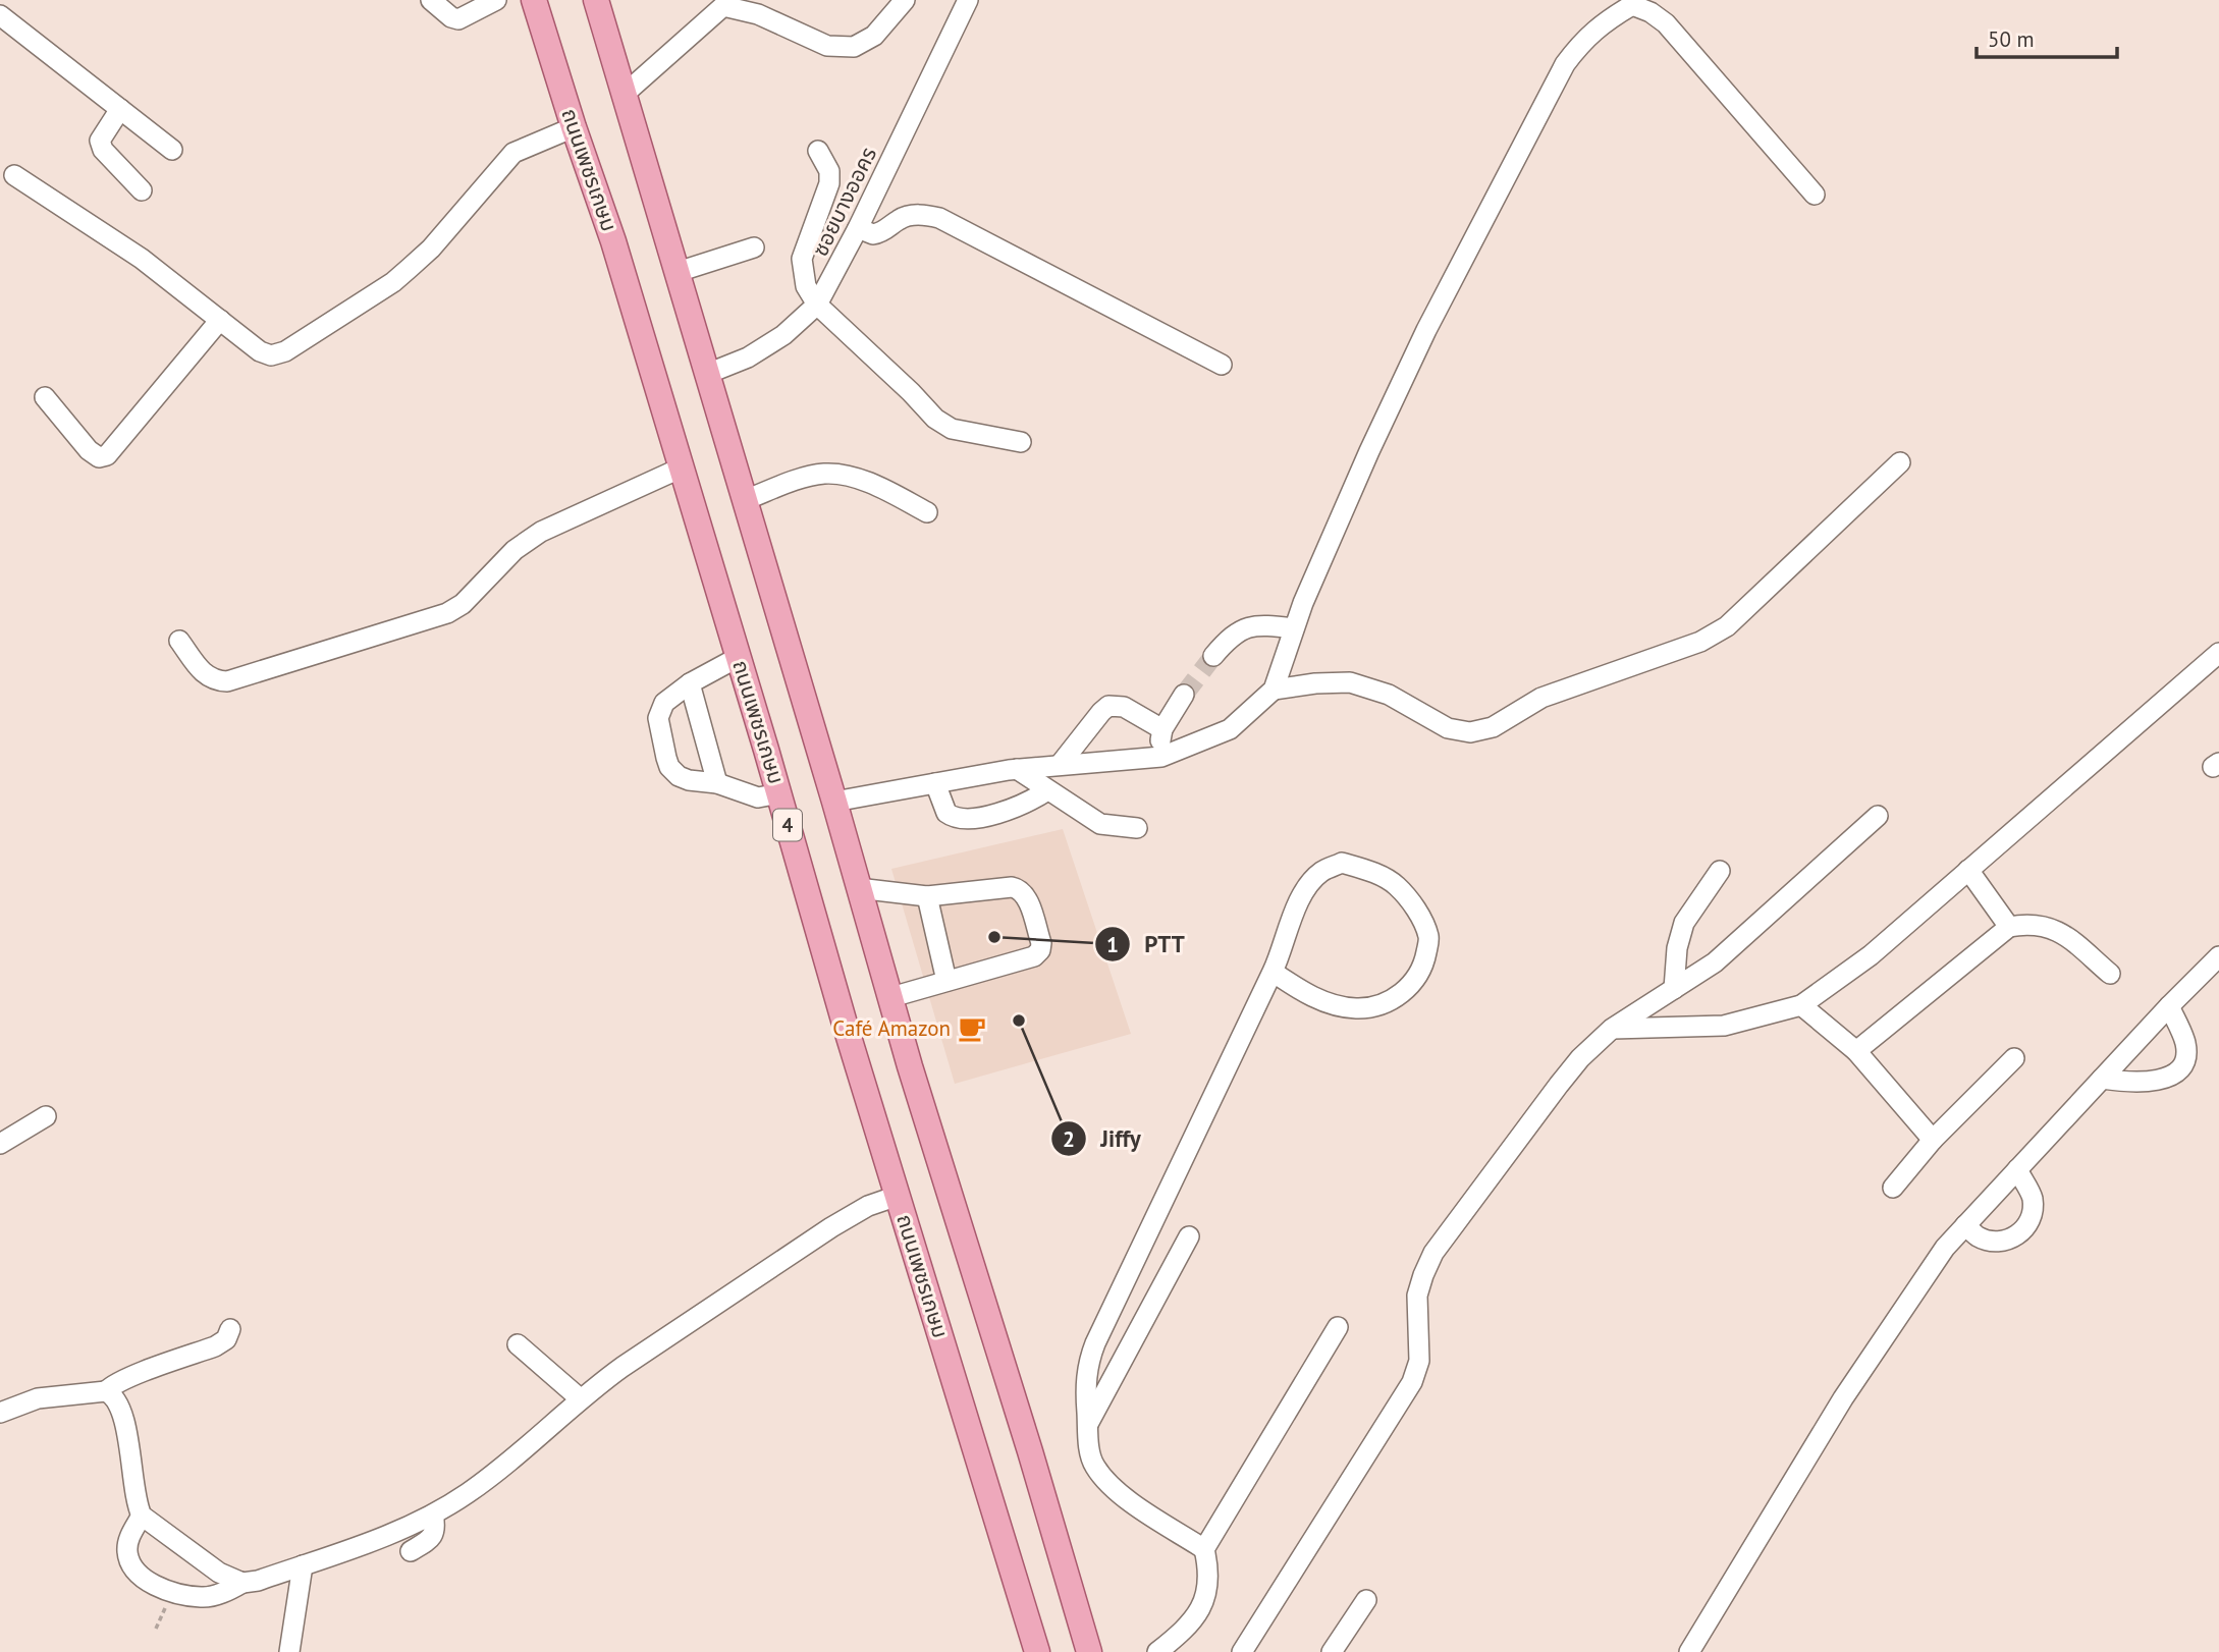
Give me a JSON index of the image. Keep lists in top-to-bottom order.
{
  "streets": {
    "main road": ["ถนนเพชรเกษม", "4"],
    "street": ["ซอยบางออคร"]
  },
  "places": {
    "other": ["PTT", "Jiffy"],
    "cafe": ["Café Amazon"]
  },
  "scale_bar": "50 m"
}
